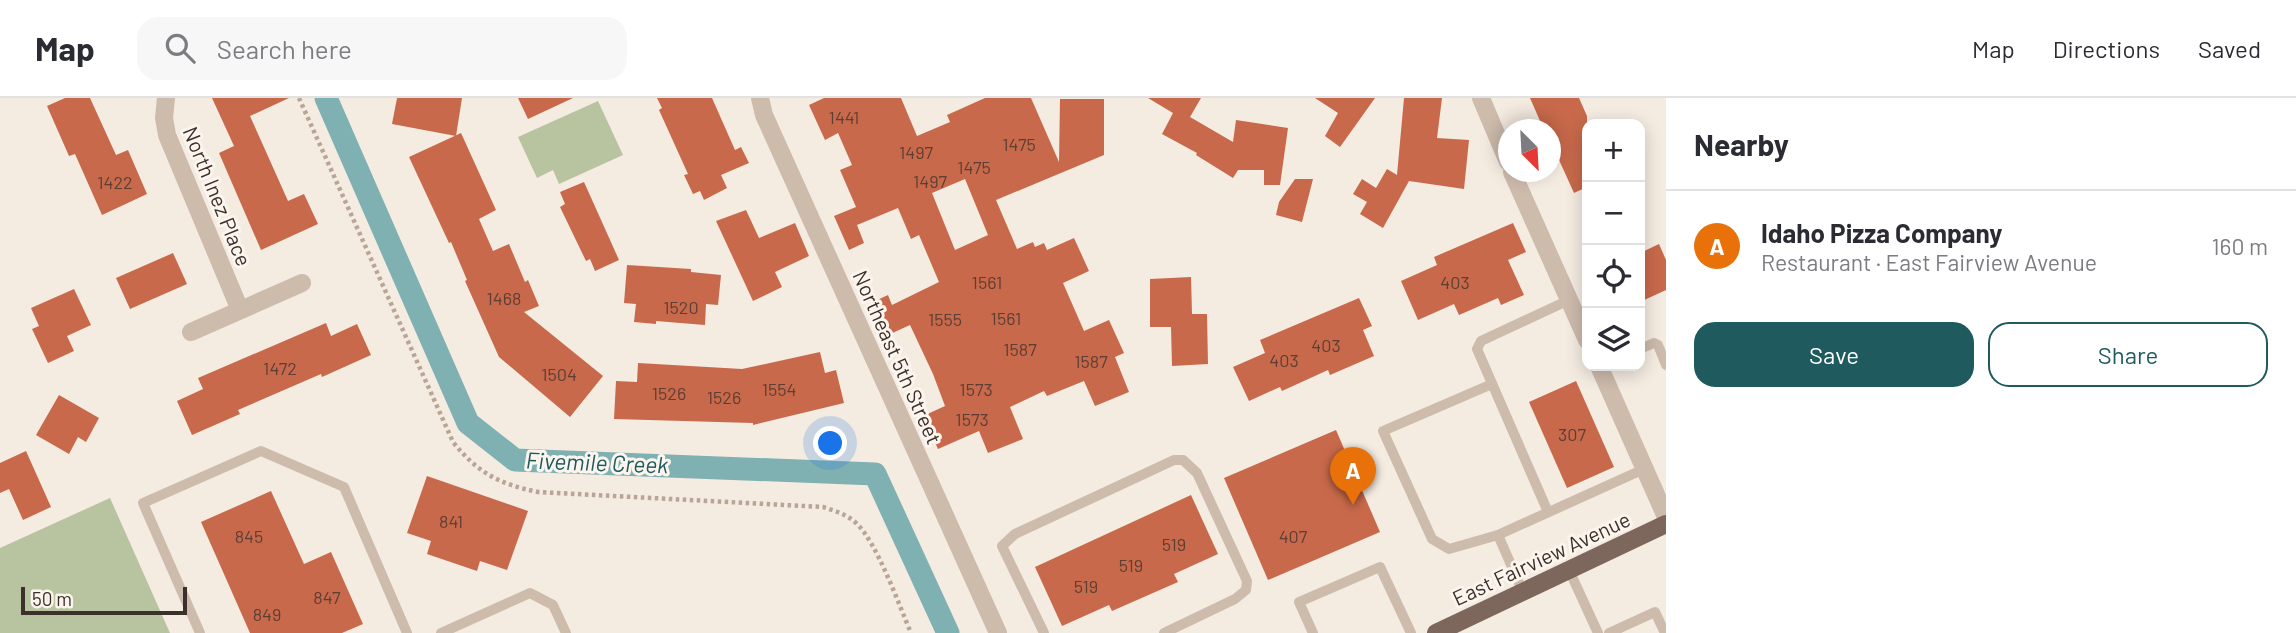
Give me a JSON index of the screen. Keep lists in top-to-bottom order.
{
  "streets": {
    "main road": ["East Fairview Avenue"],
    "street": ["North Inez Place", "Northeast 5th Street"]
  },
  "water": ["Fivemile Creek"],
  "house_numbers": [
    "1441",
    "1475",
    "1497",
    "1475",
    "1497",
    "1422",
    "1561",
    "403",
    "1468",
    "1520",
    "1561",
    "1555",
    "403",
    "1587",
    "403",
    "1587",
    "1472",
    "1504",
    "1554",
    "1573",
    "1526",
    "1526",
    "1573",
    "307",
    "841",
    "845",
    "407",
    "519",
    "519",
    "519",
    "847",
    "849"
  ],
  "scale_bar": "50 m",
  "north": "bottom right",
  "page": {
    "header": "Map",
    "search": "Search here",
    "nav": ["Map", "Directions", "Saved"],
    "heading": "Nearby",
    "map_buttons": ["+", "−"],
    "list": [
      {
        "mark": "A",
        "name": "Idaho Pizza Company",
        "note": "Restaurant · East Fairview Avenue",
        "value": "160 m"
      }
    ],
    "buttons": ["Save", "Share"],
    "pins": "A",
    "scale": "50 m"
  }
}
